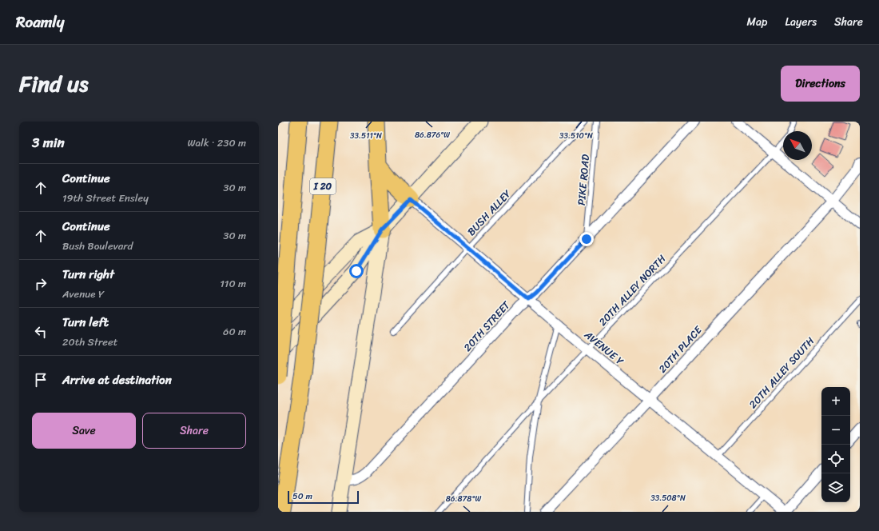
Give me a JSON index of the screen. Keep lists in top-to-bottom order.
{
  "streets": {
    "highway": ["I 20"],
    "street": ["20TH STREET", "AVENUE Y", "20TH PLACE"],
    "lane": [
      "PIKE ROAD",
      "BUSH ALLEY",
      "20TH ALLEY NORTH",
      "20TH ALLEY SOUTH"
    ]
  },
  "crossings": [
    ["PIKE ROAD", "20TH STREET"],
    ["BUSH ALLEY", "AVENUE Y"],
    ["20TH ALLEY NORTH", "AVENUE Y"],
    ["20TH STREET", "AVENUE Y"],
    ["AVENUE Y", "20TH PLACE"],
    ["AVENUE Y", "20TH ALLEY SOUTH"]
  ],
  "scale_bar": "50 m",
  "north": "top left",
  "page": {
    "header": "Roamly",
    "nav": ["Map", "Layers", "Share"],
    "title": "Find us",
    "buttons": [
      "Directions",
      ["Save", "Share"]
    ],
    "heading": ["3 min", "Walk · 230 m"],
    "list": [
      ["Continue", "19th Street Ensley", "30 m"],
      ["Continue", "Bush Boulevard", "30 m"],
      ["Turn right", "Avenue Y", "110 m"],
      ["Turn left", "20th Street", "60 m"],
      "Arrive at destination"
    ],
    "map_buttons": ["+", "−"],
    "scale": "50 m"
  },
  "coordinates": [
    "86.876°W",
    "33.511°N",
    "33.510°N",
    "33.508°N",
    "86.878°W"
  ]
}
